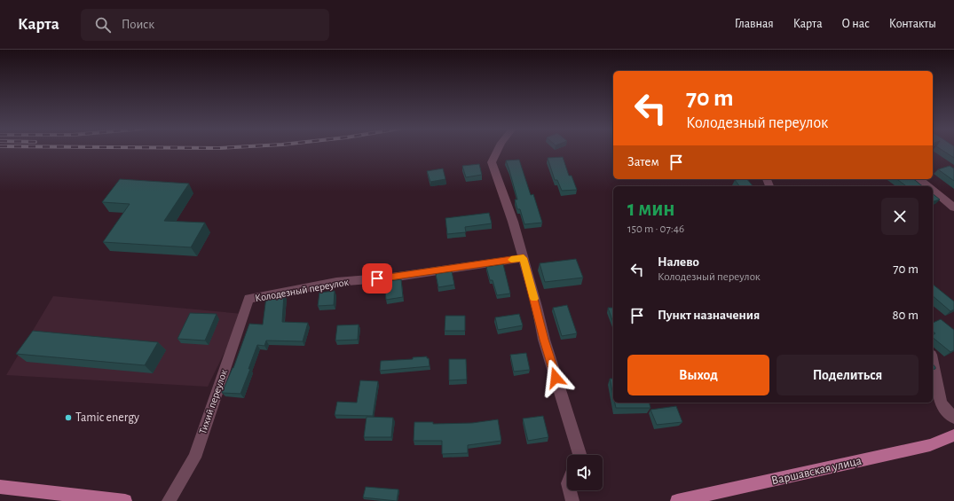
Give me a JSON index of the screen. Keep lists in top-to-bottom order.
{
  "streets": {
    "main road": ["Варшавская улица"],
    "street": ["Колодезный переулок", "Тихий переулок"]
  },
  "crossings": [
    ["Колодезный переулок", "Тихий переулок"]
  ],
  "places": ["Tamic energy"],
  "page": {
    "header": "Карта",
    "search": "Поиск",
    "nav": [
      "Главная",
      "Карта",
      "О нас",
      "Контакты"
    ],
    "turn": ["70 m", "Колодезный переулок"],
    "then": "Затем",
    "heading": ["1 мин", "150 m · 07:46"],
    "list": [
      {
        "name": "Налево",
        "note": "Колодезный переулок",
        "value": "70 m"
      },
      {
        "name": "Пункт назначения",
        "value": "80 m"
      }
    ],
    "buttons": ["Выход", "Поделиться"]
  }
}
